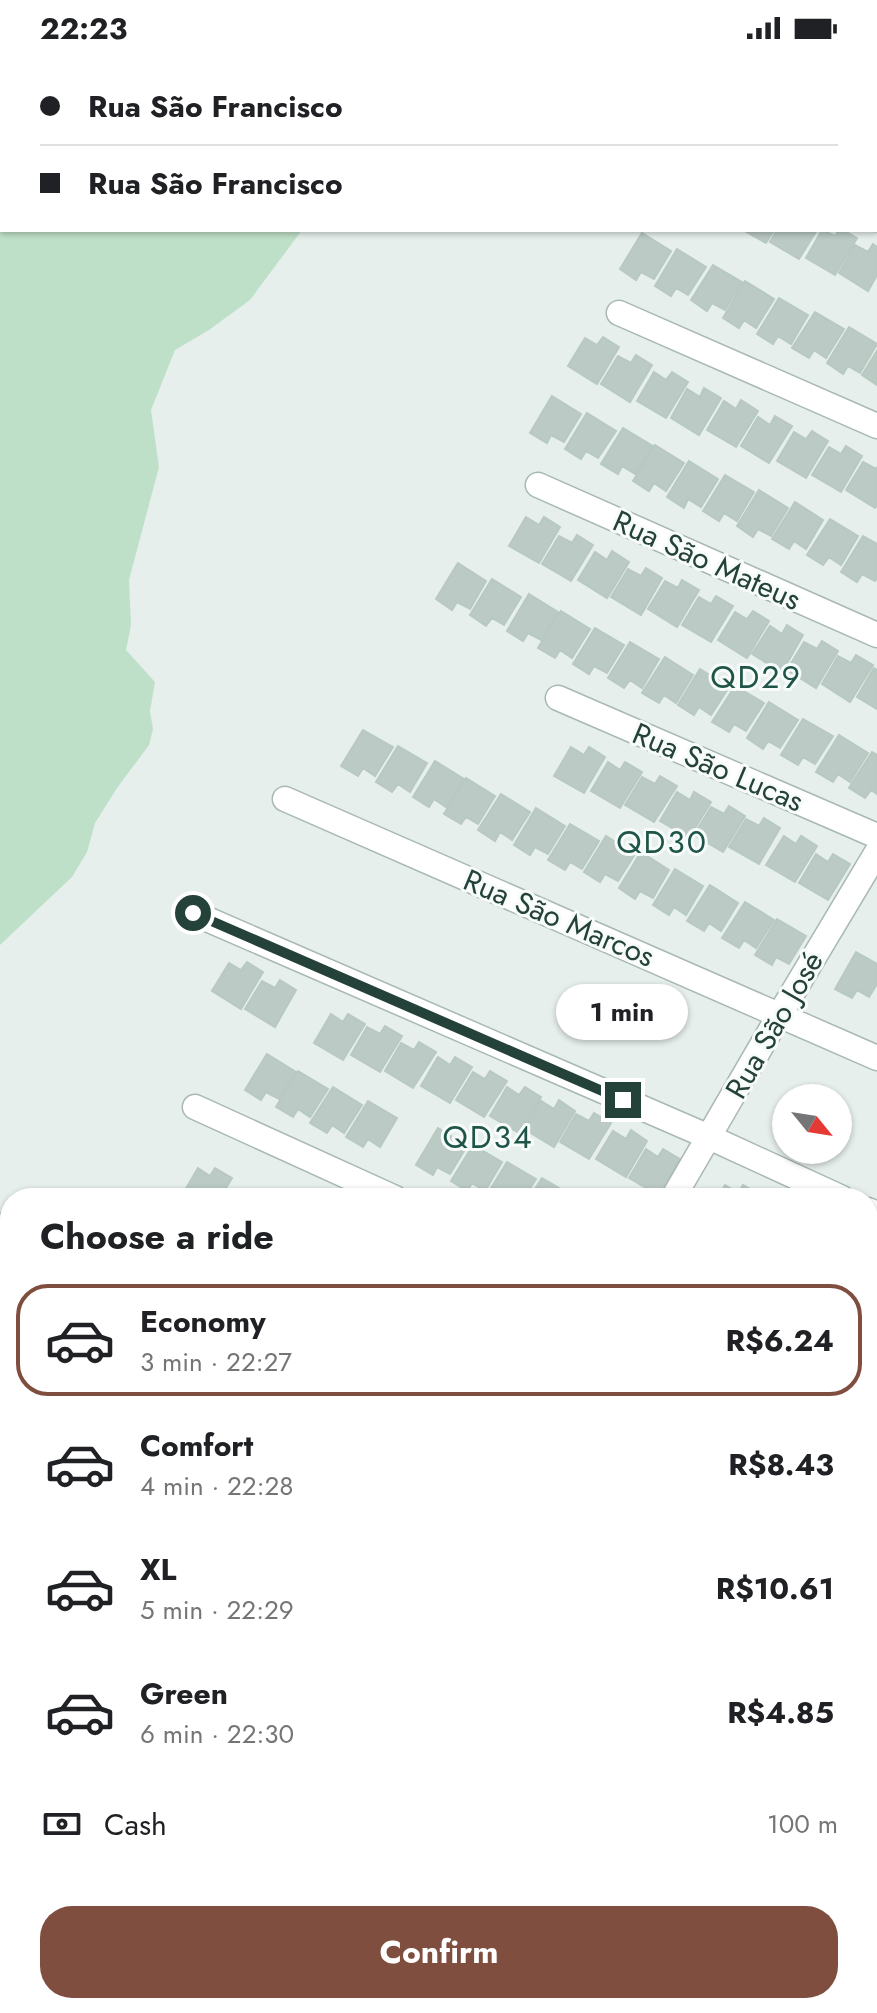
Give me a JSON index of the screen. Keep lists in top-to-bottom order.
{
  "streets": {
    "street": [
      "Rua São Mateus",
      "Rua São Lucas",
      "Rua São Marcos",
      "Rua São José"
    ]
  },
  "crossings": [
    ["Rua São Marcos", "Rua São José"]
  ],
  "districts": ["QD29", "QD30", "QD34"],
  "north": "bottom right",
  "page": {
    "status": "22:23",
    "banner": ["Rua São Francisco", "Rua São Francisco"],
    "bubble": "1 min",
    "heading": "Choose a ride",
    "list": [
      {
        "name": "Economy",
        "note": "3 min · 22:27",
        "value": "R$6.24"
      },
      {
        "name": "Comfort",
        "note": "4 min · 22:28",
        "value": "R$8.43"
      },
      {
        "name": "XL",
        "note": "5 min · 22:29",
        "value": "R$10.61"
      },
      {
        "name": "Green",
        "note": "6 min · 22:30",
        "value": "R$4.85"
      }
    ],
    "pay": ["Cash", "100 m"],
    "buttons": "Confirm"
  }
}
